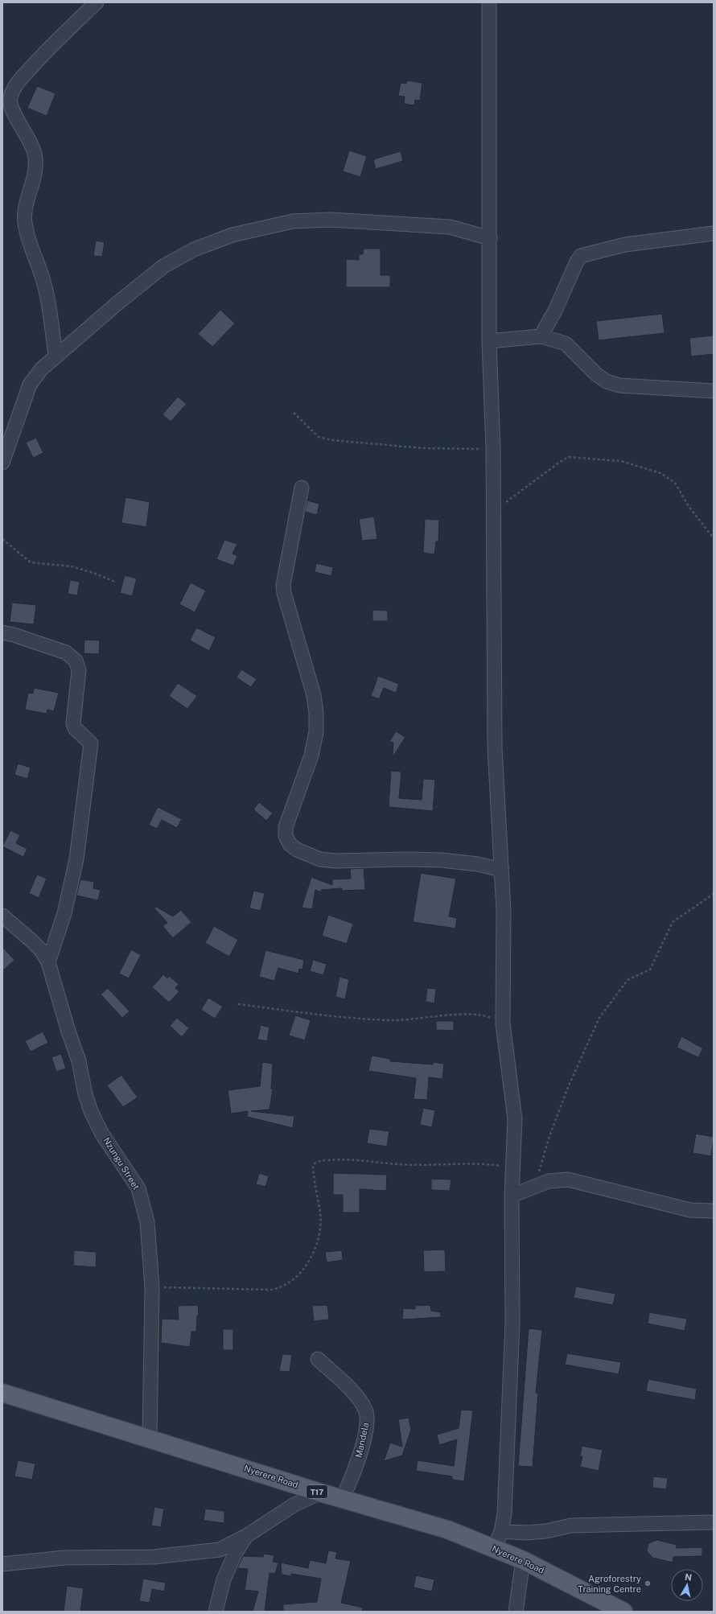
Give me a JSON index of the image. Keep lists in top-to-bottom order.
{
  "streets": {
    "main road": ["Nyerere Road", "T17"],
    "street": ["Nzungu Street", "Mandela"]
  },
  "crossings": [
    ["Nzungu Street", "Nyerere Road"],
    ["Mandela", "Nyerere Road"]
  ],
  "places": ["Agroforestry Training Centre"],
  "north": "top"
}
